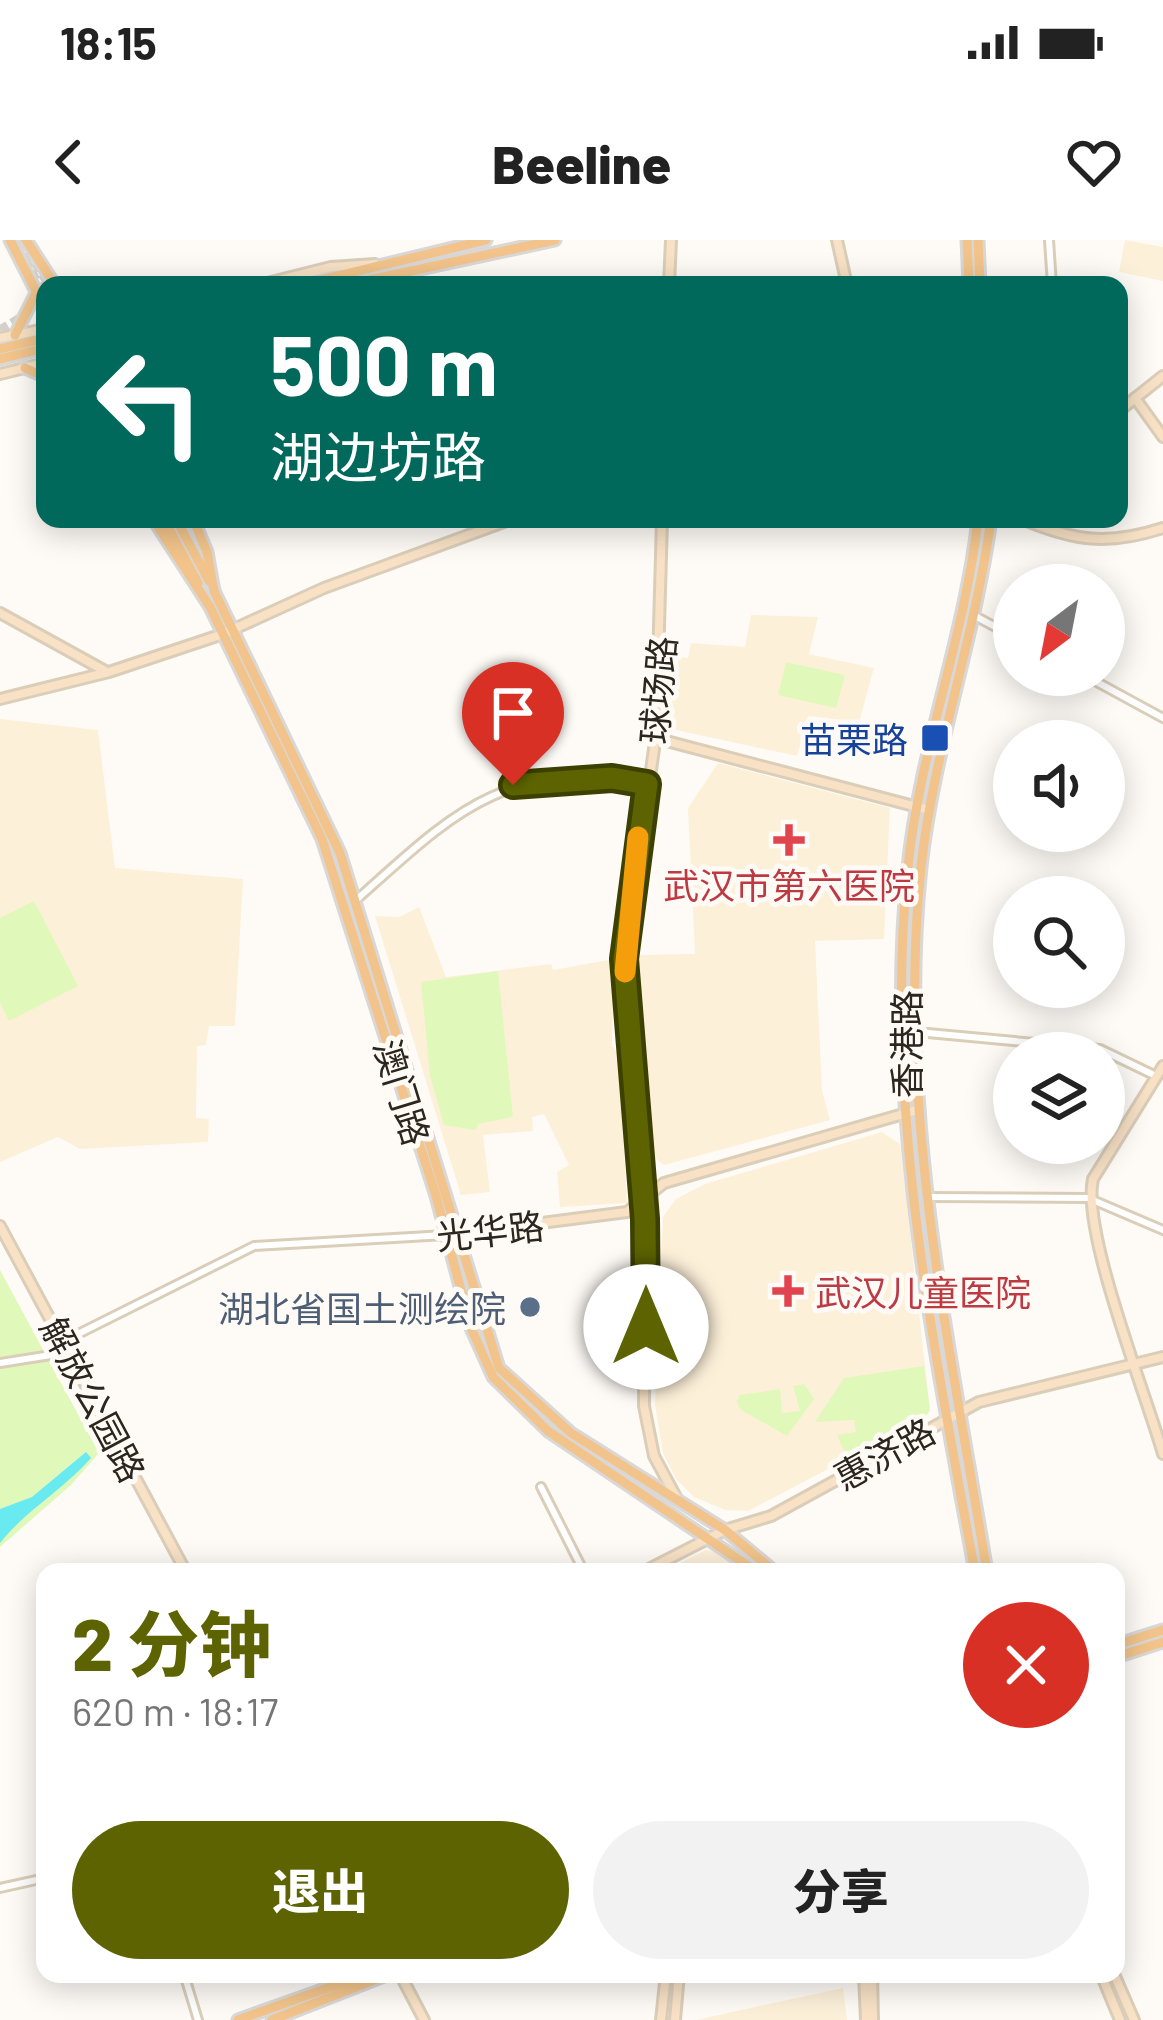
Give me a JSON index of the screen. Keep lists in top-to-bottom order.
{
  "streets": {
    "main road": ["香港路", "澳门路"],
    "street": [
      "球场路",
      "光华路",
      "解放公园路",
      "惠济路"
    ]
  },
  "crossings": [
    ["球场路", "澳门路"],
    ["球场路", "光华路"],
    ["香港路", "光华路"],
    ["香港路", "惠济路"],
    ["澳门路", "光华路"],
    ["澳门路", "惠济路"],
    ["光华路", "解放公园路"]
  ],
  "places": {
    "transit": ["苗栗路"],
    "health": ["武汉市第六医院", "武汉儿童医院"],
    "other": ["湖北省国土测绘院"]
  },
  "north": "bottom left",
  "page": {
    "status": "18:15",
    "header": "Beeline",
    "turn": ["500 m", "湖边坊路"],
    "heading": ["2 分钟", "620 m · 18:17"],
    "buttons": ["退出", "分享"]
  }
}
